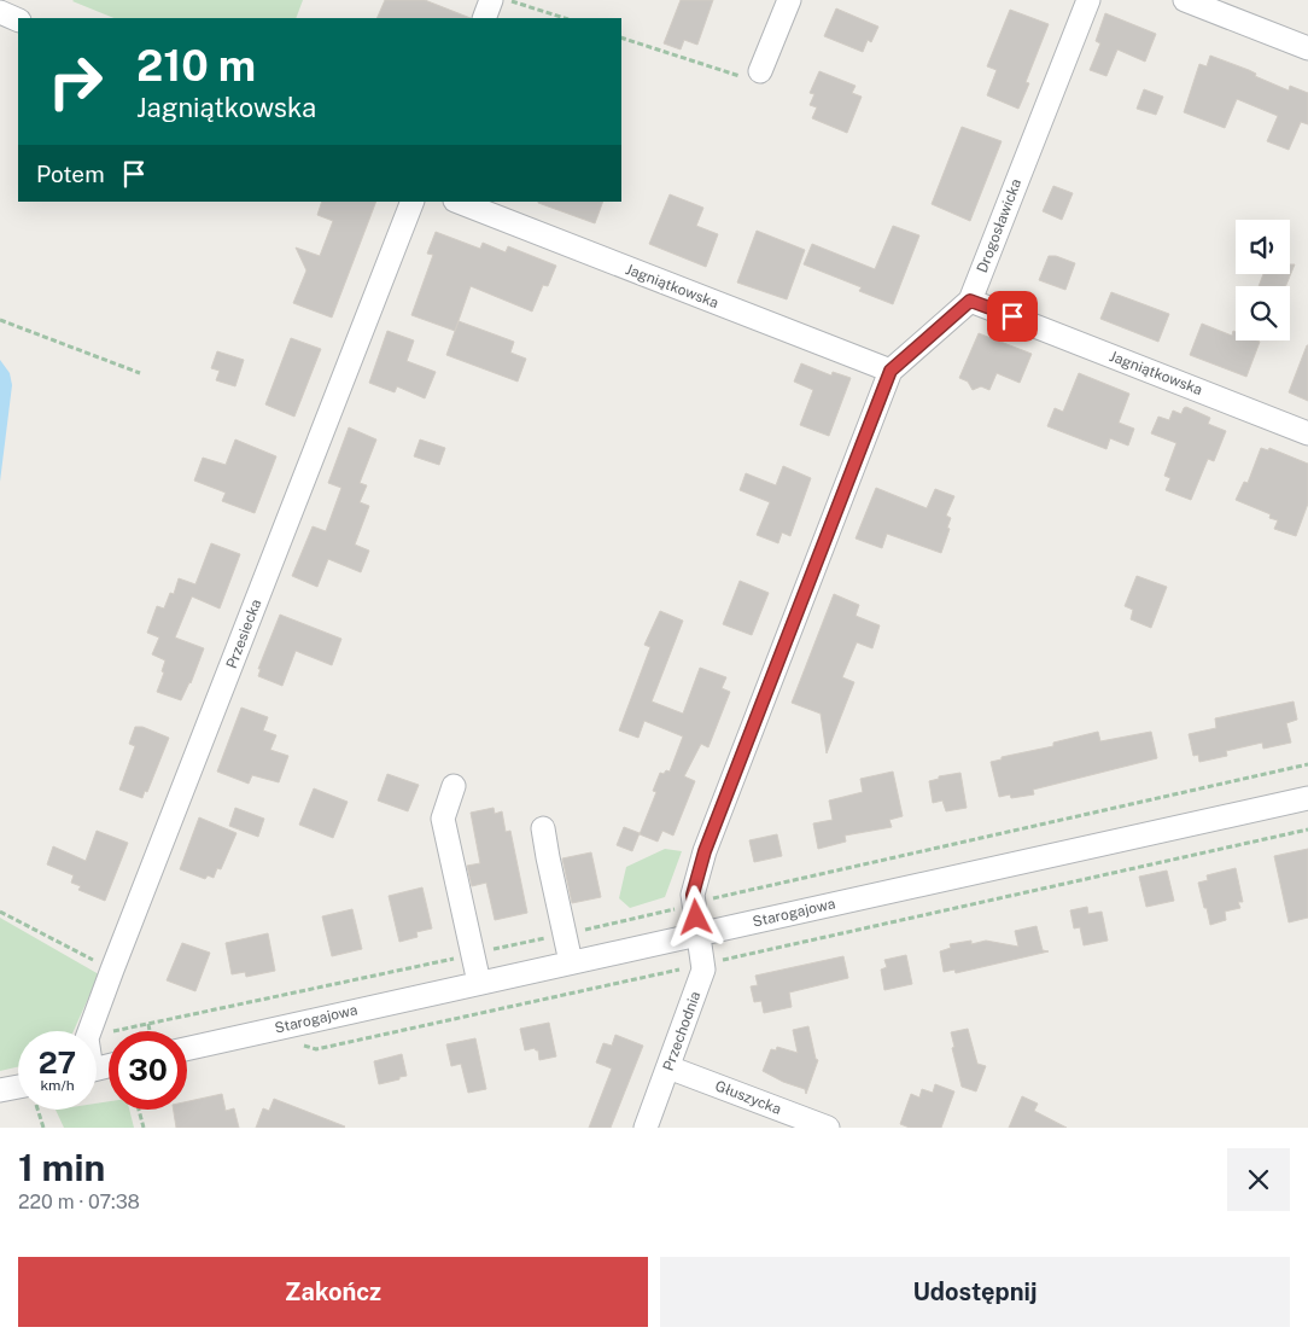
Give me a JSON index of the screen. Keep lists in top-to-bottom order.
{
  "streets": {
    "street": [
      "Drogosławicka",
      "Jagniątkowska",
      "Przesiecka",
      "Starogajowa",
      "Przechodnia",
      "Głuszycka"
    ]
  },
  "crossings": [
    ["Drogosławicka", "Jagniątkowska"],
    ["Drogosławicka", "Starogajowa"],
    ["Drogosławicka", "Przechodnia"],
    ["Starogajowa", "Przechodnia"],
    ["Przechodnia", "Głuszycka"]
  ],
  "page": {
    "turn": ["210 m", "Jagniątkowska"],
    "then": "Potem",
    "speed": "27 km/h",
    "limit": "30",
    "heading": ["1 min", "220 m · 07:38"],
    "buttons": ["Zakończ", "Udostępnij"]
  }
}
